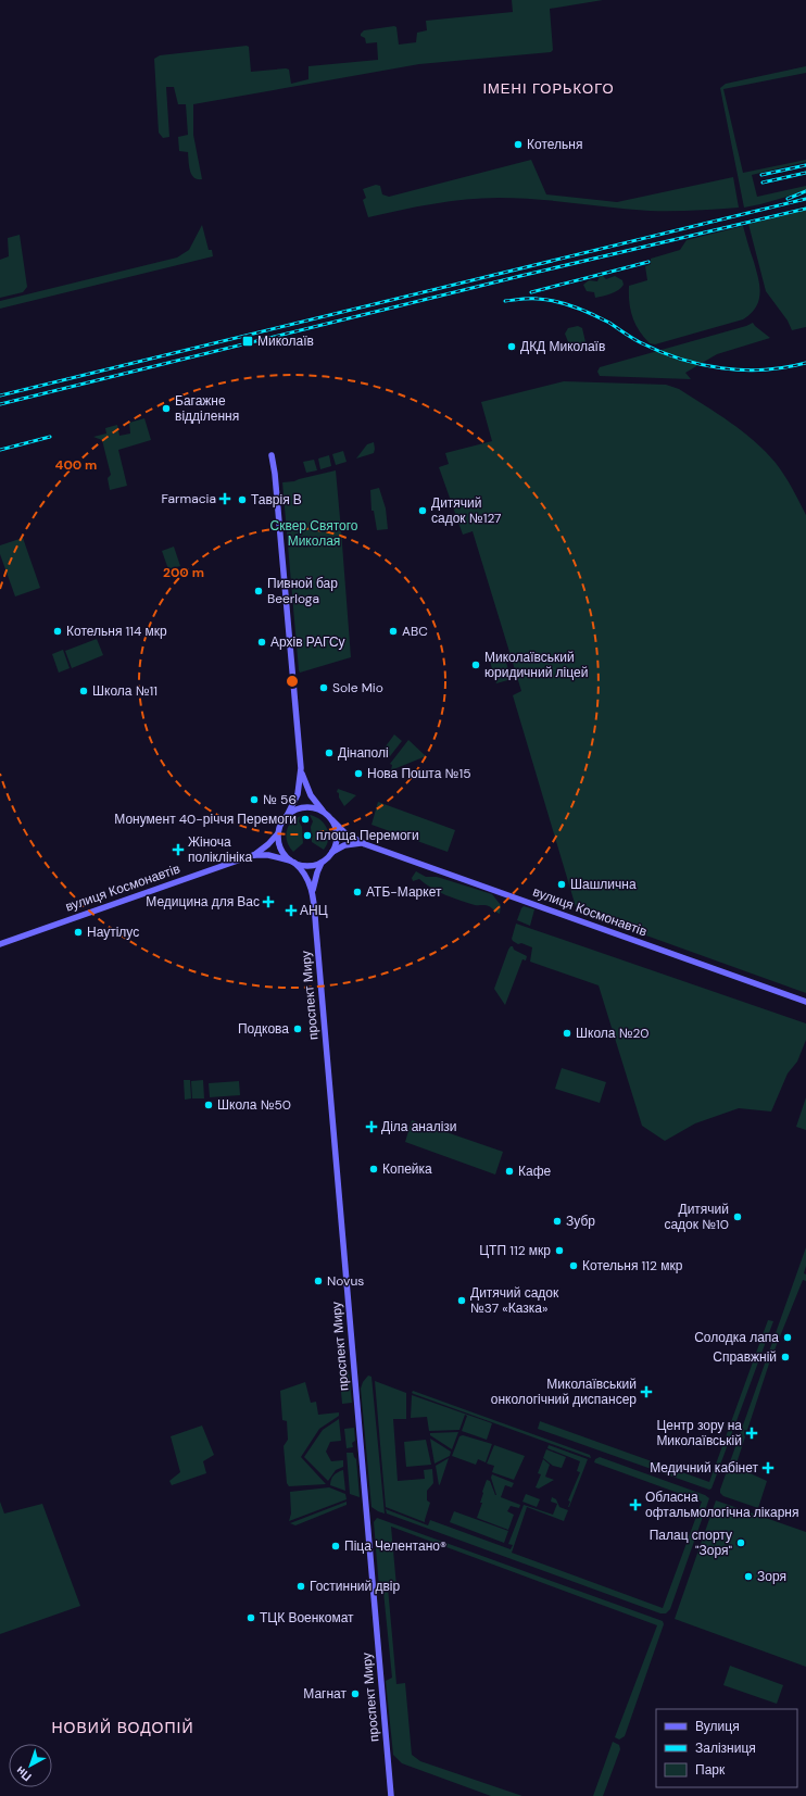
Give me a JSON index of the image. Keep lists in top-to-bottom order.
{
  "streets": {
    "main road": ["вулиця Космонавтів", "проспект Миру"]
  },
  "crossings": [
    ["вулиця Космонавтів", "проспект Миру"]
  ],
  "districts": ["ІМЕНІ ГОРЬКОГО", "НОВИЙ ВОДОПІЙ"],
  "parks": ["Сквер Святого Миколая"],
  "places": {
    "other": [
      "Котельня",
      "ДКД Миколаїв",
      "Багажне відділення",
      "Таврія В",
      "Дитячий садок №127",
      "Пивной бар Beerloga",
      "Котельня 114 мкр",
      "ABC",
      "Архів РАГСу",
      "Миколаївський юридичний ліцей",
      "Sole Mio",
      "Школа №11",
      "Дінаполі",
      "Нова Пошта №15",
      "№ 56",
      "Монумент 40-річчя Перемоги",
      "площа Перемоги",
      "Шашлична",
      "АТБ-Маркет",
      "Наутілус",
      "Подкова",
      "Школа №20",
      "Школа №50",
      "Копейка",
      "Кафе",
      "Дитячий садок №10",
      "Зубр",
      "ЦТП 112 мкр",
      "Котельня 112 мкр",
      "Novus",
      "Дитячий садок №37 «Казка»",
      "Солодка лапа",
      "Справжній",
      "Палац спорту \"Зоря\"",
      "Піца Челентано®",
      "Зоря",
      "Гостинний двір",
      "ТЦК Военкомат",
      "Магнат"
    ],
    "transit": ["Миколаїв"],
    "health": [
      "Farmacia",
      "Жіноча поліклініка",
      "Медицина для Вас",
      "АНЦ",
      "Діла аналізи",
      "Миколаївський онкологічний диспансер",
      "Центр зору на Миколаївській",
      "Медичний кабінет",
      "Обласна офтальмологічна лікарня"
    ]
  },
  "legend": ["Вулиця", "Залізниця", "Парк"],
  "north": "bottom left",
  "rings": ["400 m", "200 m"]
}
